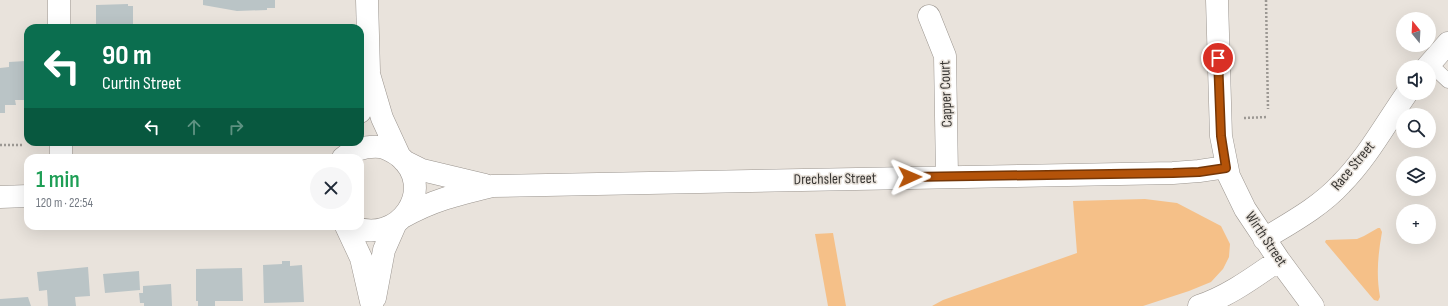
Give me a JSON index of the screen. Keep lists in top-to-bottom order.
{
  "streets": {
    "street": [
      "Capper Court",
      "Race Street",
      "Drechsler Street",
      "Wirth Street"
    ]
  },
  "crossings": [
    ["Capper Court", "Drechsler Street"],
    ["Race Street", "Wirth Street"],
    ["Drechsler Street", "Wirth Street"]
  ],
  "north": "top",
  "page": {
    "map_buttons": "+",
    "turn": ["90 m", "Curtin Street"],
    "heading": ["1 min", "120 m · 22:54"]
  }
}
